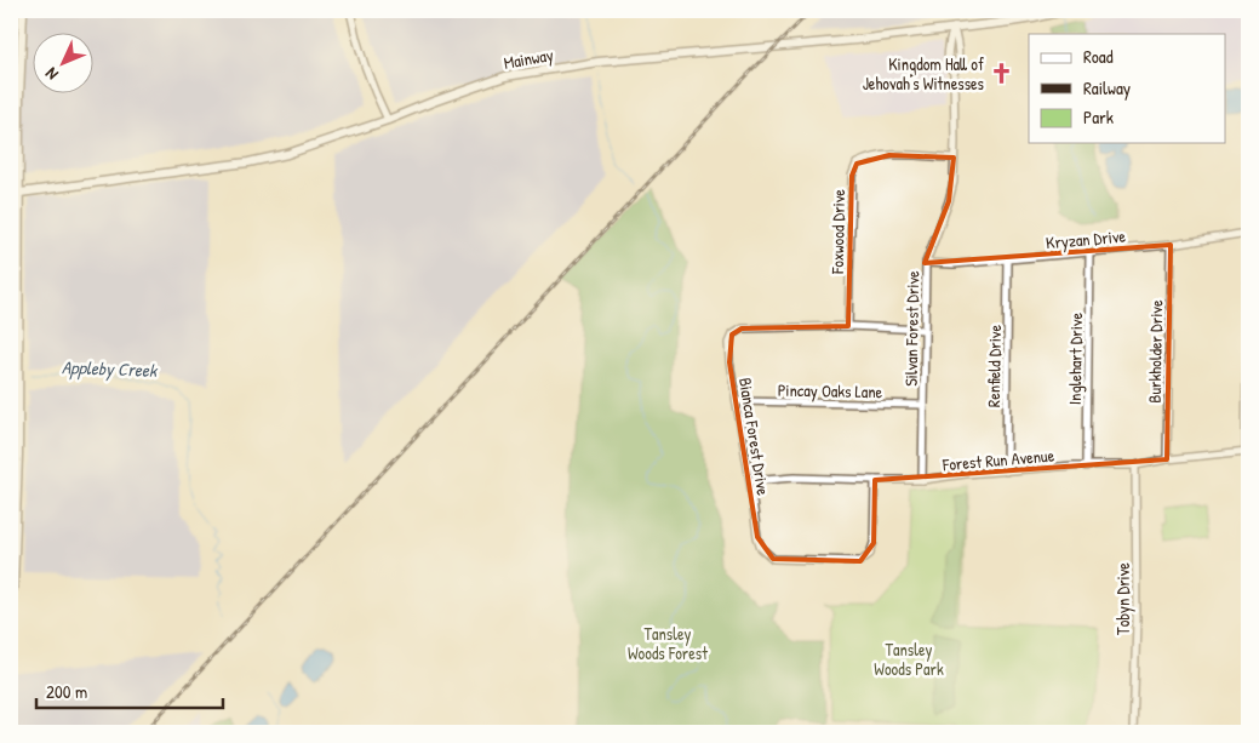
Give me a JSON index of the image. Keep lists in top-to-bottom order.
{
  "streets": {
    "street": [
      "Mainway",
      "Foxwood Drive",
      "Kryzan Drive",
      "Silvan Forest Drive",
      "Burkholder Drive",
      "Inglehart Drive",
      "Renfield Drive",
      "Pincay Oaks Lane",
      "Bianca Forest Drive",
      "Forest Run Avenue",
      "Tobyn Drive"
    ]
  },
  "crossings": [
    ["Mainway", "Silvan Forest Drive"],
    ["Foxwood Drive", "Silvan Forest Drive"],
    ["Foxwood Drive", "Bianca Forest Drive"],
    ["Kryzan Drive", "Silvan Forest Drive"],
    ["Kryzan Drive", "Burkholder Drive"],
    ["Kryzan Drive", "Inglehart Drive"],
    ["Kryzan Drive", "Renfield Drive"],
    ["Silvan Forest Drive", "Pincay Oaks Lane"],
    ["Silvan Forest Drive", "Bianca Forest Drive"],
    ["Silvan Forest Drive", "Forest Run Avenue"],
    ["Burkholder Drive", "Forest Run Avenue"],
    ["Inglehart Drive", "Forest Run Avenue"],
    ["Renfield Drive", "Forest Run Avenue"],
    ["Pincay Oaks Lane", "Bianca Forest Drive"],
    ["Bianca Forest Drive", "Forest Run Avenue"],
    ["Forest Run Avenue", "Tobyn Drive"]
  ],
  "water": ["Appleby Creek"],
  "parks": ["Tansley Woods Forest", "Tansley Woods Park"],
  "places": {
    "church": ["Kingdom Hall of Jehovah's Witnesses"]
  },
  "legend": ["Road", "Railway", "Park"],
  "scale_bar": "200 m",
  "north": "bottom left"
}
